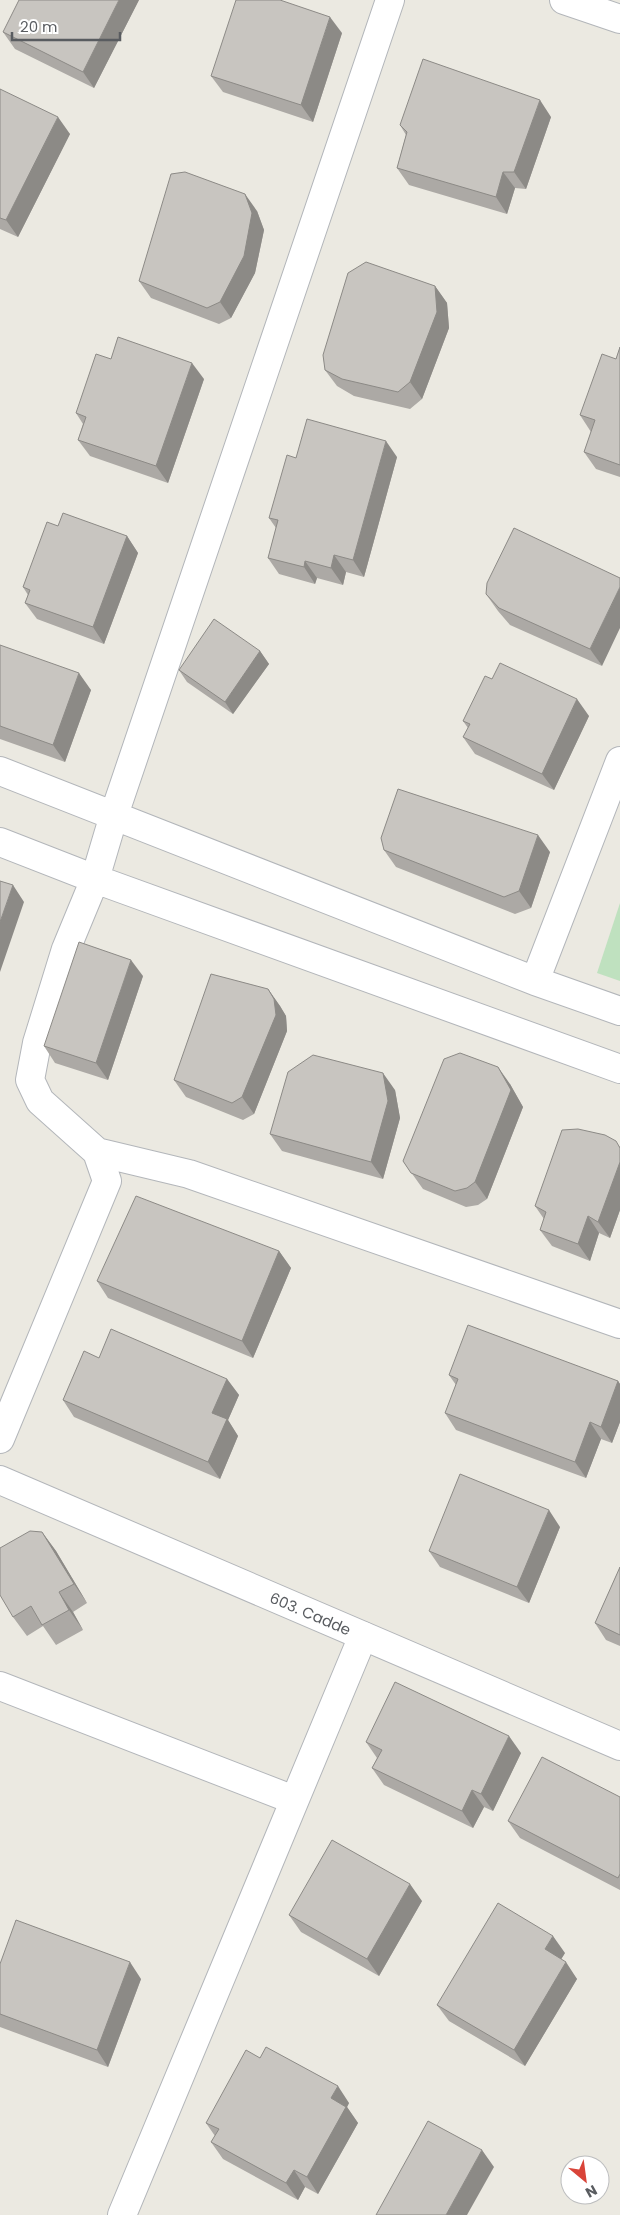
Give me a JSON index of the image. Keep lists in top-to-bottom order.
{
  "streets": {
    "street": ["603. Cadde"]
  },
  "scale_bar": "20 m",
  "north": "bottom right"
}
